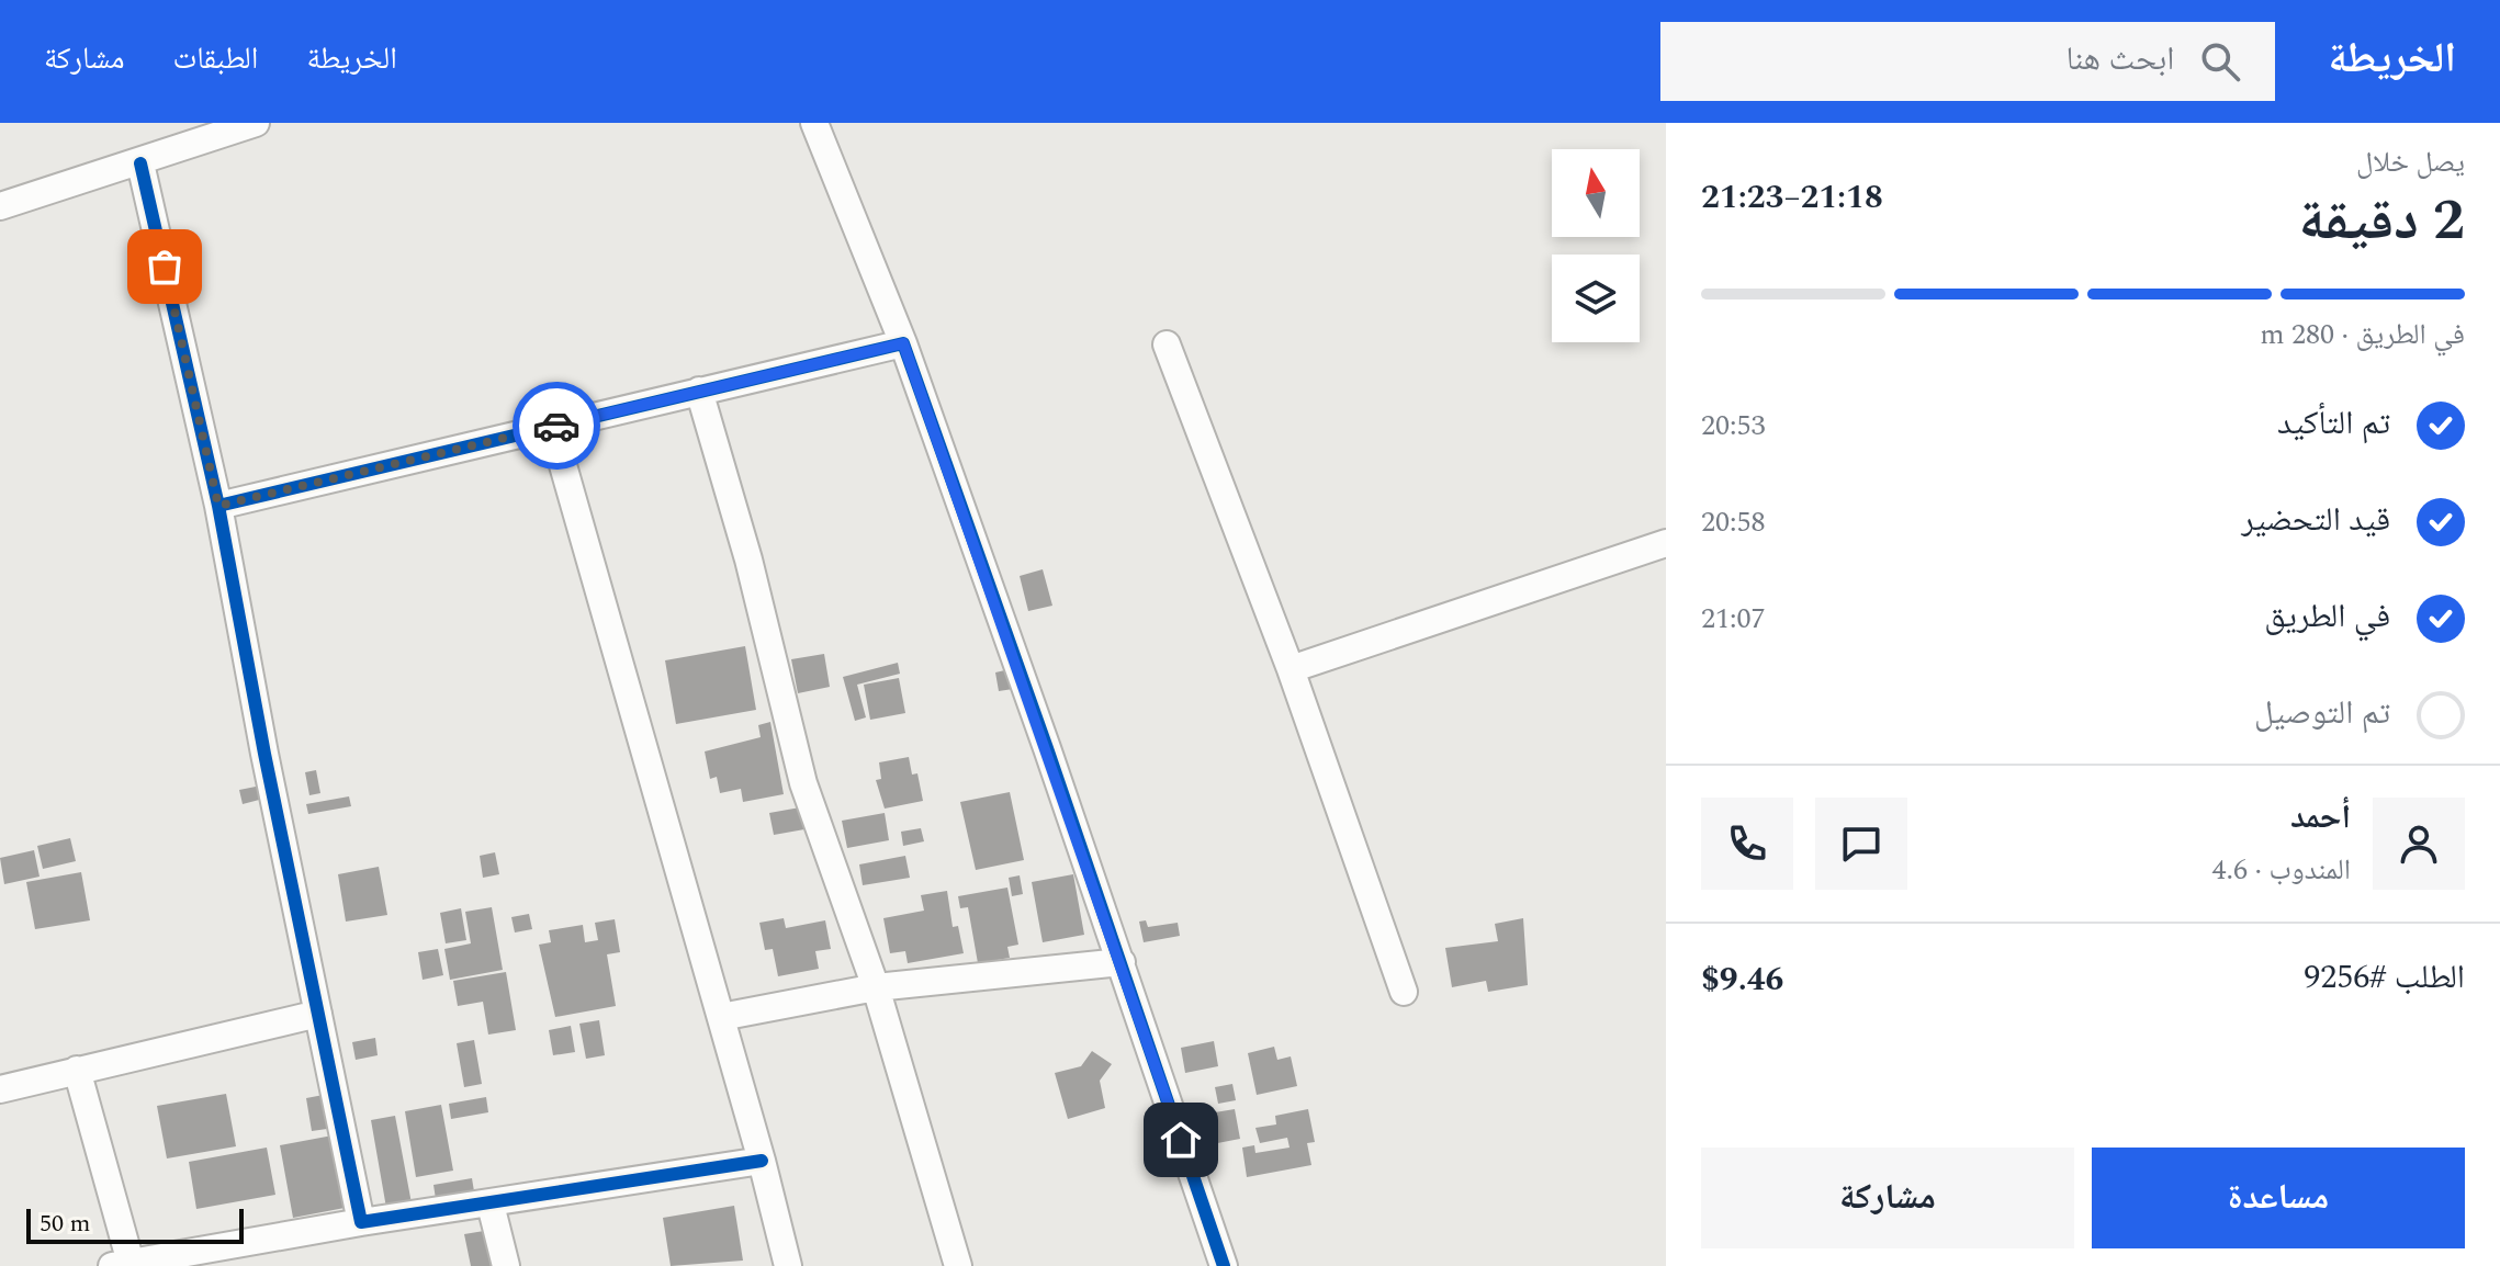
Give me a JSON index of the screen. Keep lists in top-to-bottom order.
{
  "scale_bar": "50 m",
  "north": "top",
  "page": {
    "header": "الخريطة",
    "search": "ابحث هنا",
    "nav": ["الخريطة", "الطبقات", "مشاركة"],
    "heading": ["2 دقيقة", "يصل خلال", "21:18–21:23"],
    "panel": [
      "أحمد",
      "المندوب · 4.6",
      "الطلب #9256",
      "$9.46"
    ],
    "bar": "في الطريق · 280 m",
    "list": [
      ["تم التأكيد", "20:53"],
      ["قيد التحضير", "20:58"],
      ["في الطريق", "21:07"],
      "تم التوصيل"
    ],
    "buttons": ["مساعدة", "مشاركة"],
    "scale": "50 m"
  }
}
